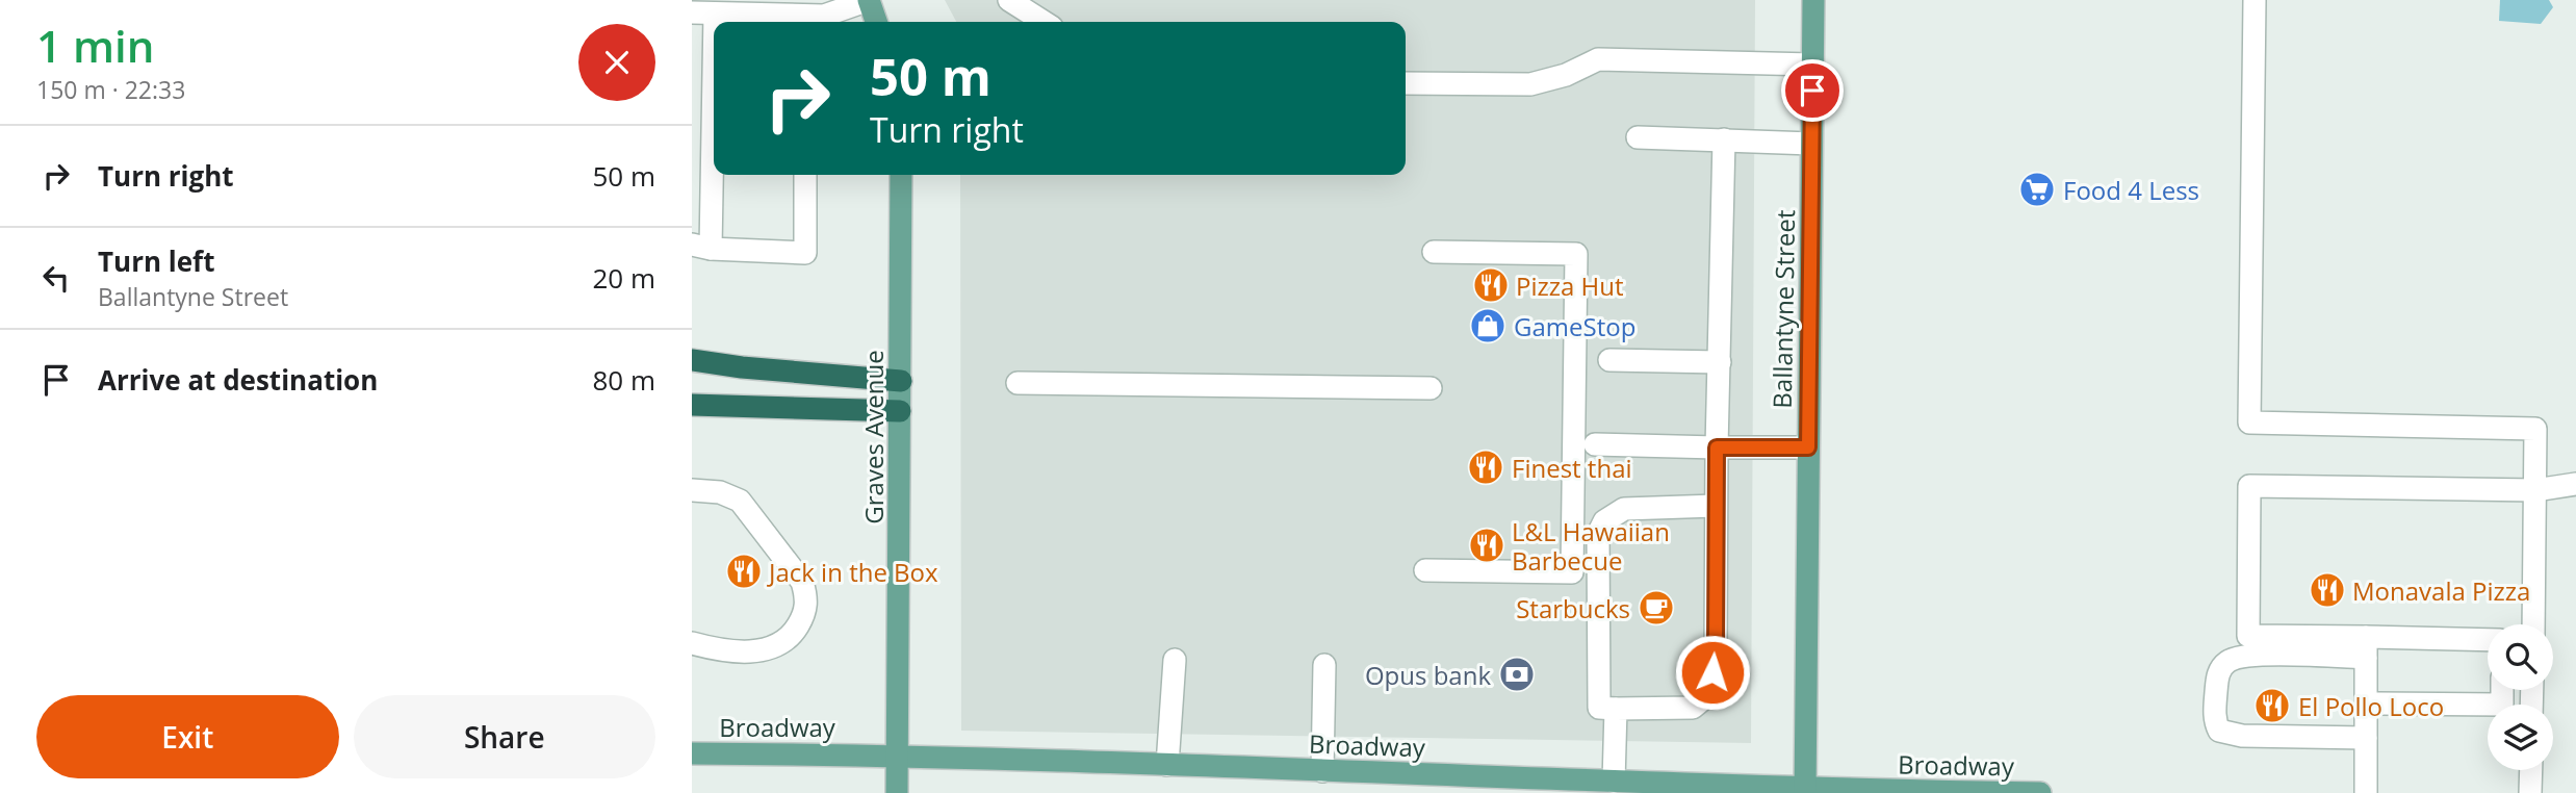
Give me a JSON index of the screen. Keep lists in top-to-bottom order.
{
  "streets": {
    "main road": ["Ballantyne Street", "Graves Avenue", "Broadway"]
  },
  "crossings": [
    ["Ballantyne Street", "Broadway"],
    ["Graves Avenue", "Broadway"]
  ],
  "places": {
    "supermarket": ["Food 4 Less"],
    "restaurant": [
      "Pizza Hut",
      "Finest thai",
      "L&L Hawaiian Barbecue",
      "Jack in the Box",
      "Monavala Pizza",
      "El Pollo Loco"
    ],
    "shop": ["GameStop"],
    "cafe": ["Starbucks"],
    "bank": ["Opus bank"]
  },
  "page": {
    "heading": ["1 min", "150 m · 22:33"],
    "turn": ["50 m", "Turn right"],
    "list": [
      {
        "name": "Turn right",
        "value": "50 m"
      },
      {
        "name": "Turn left",
        "note": "Ballantyne Street",
        "value": "20 m"
      },
      {
        "name": "Arrive at destination",
        "value": "80 m"
      }
    ],
    "buttons": ["Exit", "Share"]
  }
}
